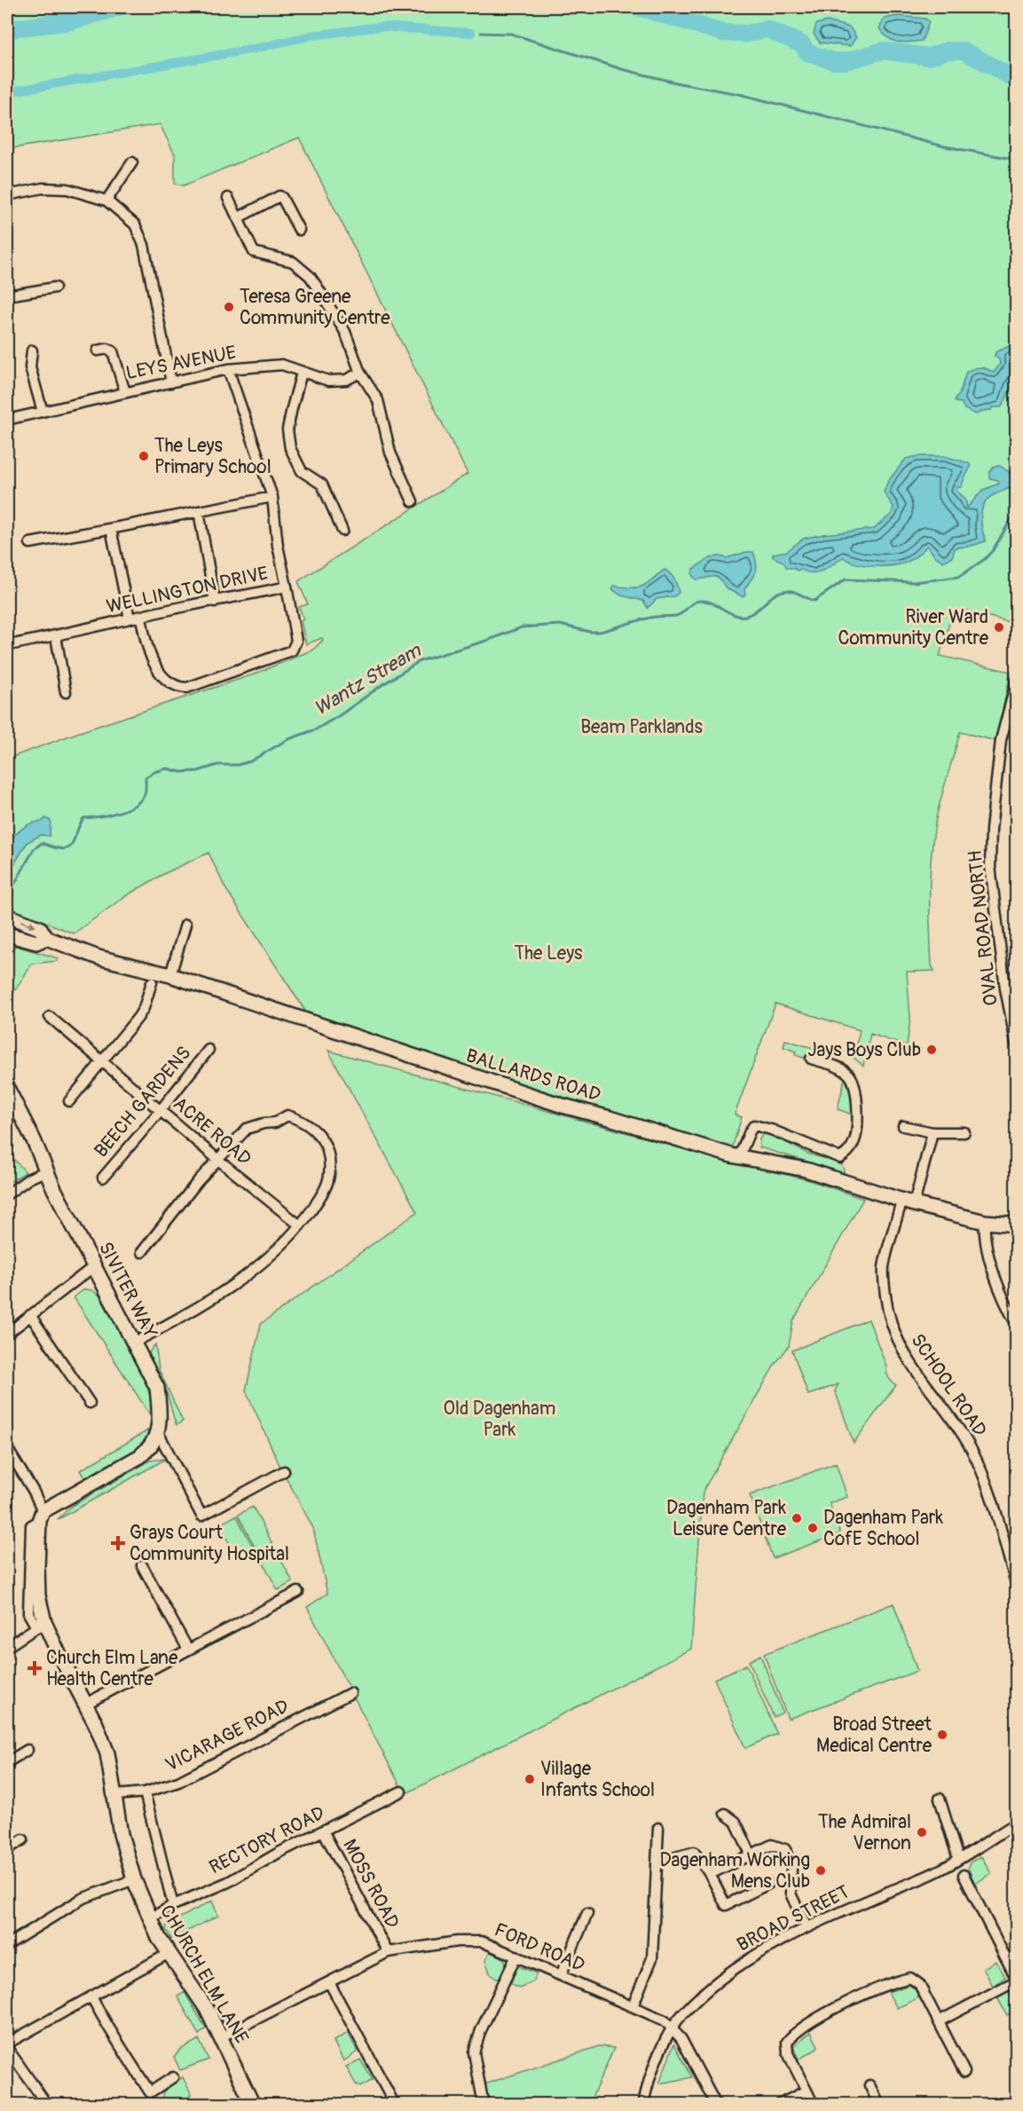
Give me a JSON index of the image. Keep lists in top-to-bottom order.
{
  "streets": {
    "street": [
      "LEYS AVENUE",
      "WELLINGTON DRIVE",
      "OVAL ROAD NORTH",
      "BALLARDS ROAD",
      "BEECH GARDENS",
      "ACRE ROAD",
      "SIVITER WAY",
      "SCHOOL ROAD",
      "VICARAGE ROAD",
      "RECTORY ROAD",
      "MOSS ROAD",
      "BROAD STREET",
      "FORD ROAD",
      "CHURCH ELM LANE"
    ]
  },
  "crossings": [
    ["LEYS AVENUE", "WELLINGTON DRIVE"],
    ["BALLARDS ROAD", "SCHOOL ROAD"],
    ["BEECH GARDENS", "ACRE ROAD"],
    ["SIVITER WAY", "CHURCH ELM LANE"],
    ["VICARAGE ROAD", "CHURCH ELM LANE"],
    ["RECTORY ROAD", "MOSS ROAD"],
    ["RECTORY ROAD", "CHURCH ELM LANE"],
    ["MOSS ROAD", "FORD ROAD"],
    ["BROAD STREET", "FORD ROAD"],
    ["FORD ROAD", "CHURCH ELM LANE"]
  ],
  "water": ["Wantz Stream"],
  "parks": ["Beam Parklands", "The Leys", "Old Dagenham Park"],
  "places": {
    "other": [
      "Teresa Greene Community Centre",
      "The Leys Primary School",
      "River Ward Community Centre",
      "Jays Boys Club",
      "Dagenham Park Leisure Centre",
      "Dagenham Park CofE School",
      "Broad Street Medical Centre",
      "Village Infants School",
      "The Admiral Vernon",
      "Dagenham Working Mens Club"
    ],
    "health": ["Grays Court Community Hospital", "Church Elm Lane Health Centre"]
  }
}
